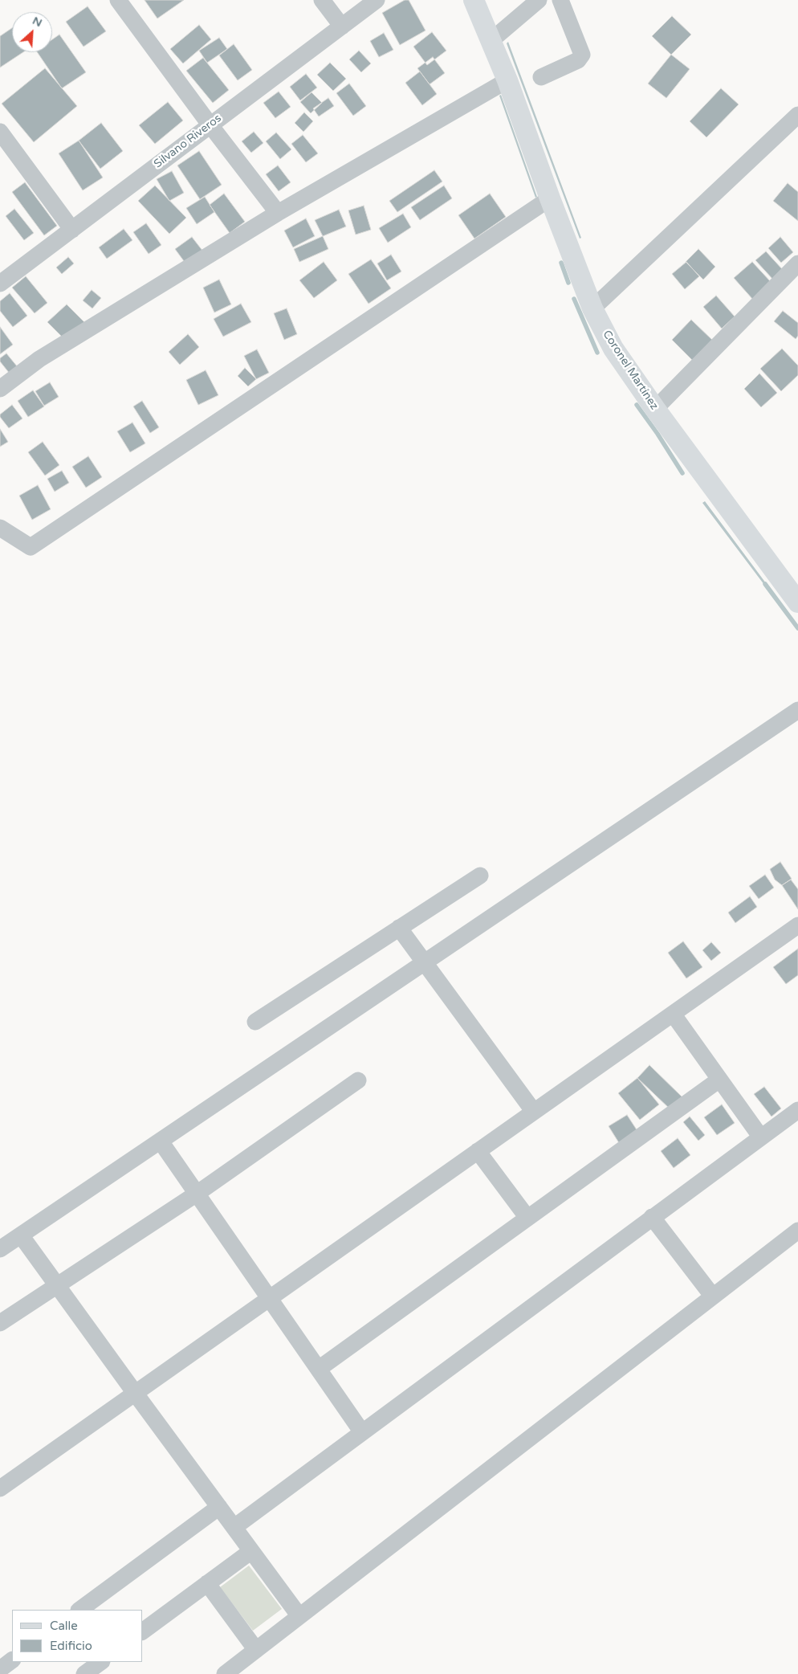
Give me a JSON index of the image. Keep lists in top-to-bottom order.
{
  "streets": {
    "main road": ["Coronel Martínez"],
    "street": ["Silvano Riveros"]
  },
  "legend": ["Calle", "Edificio"],
  "north": "top right"
}
